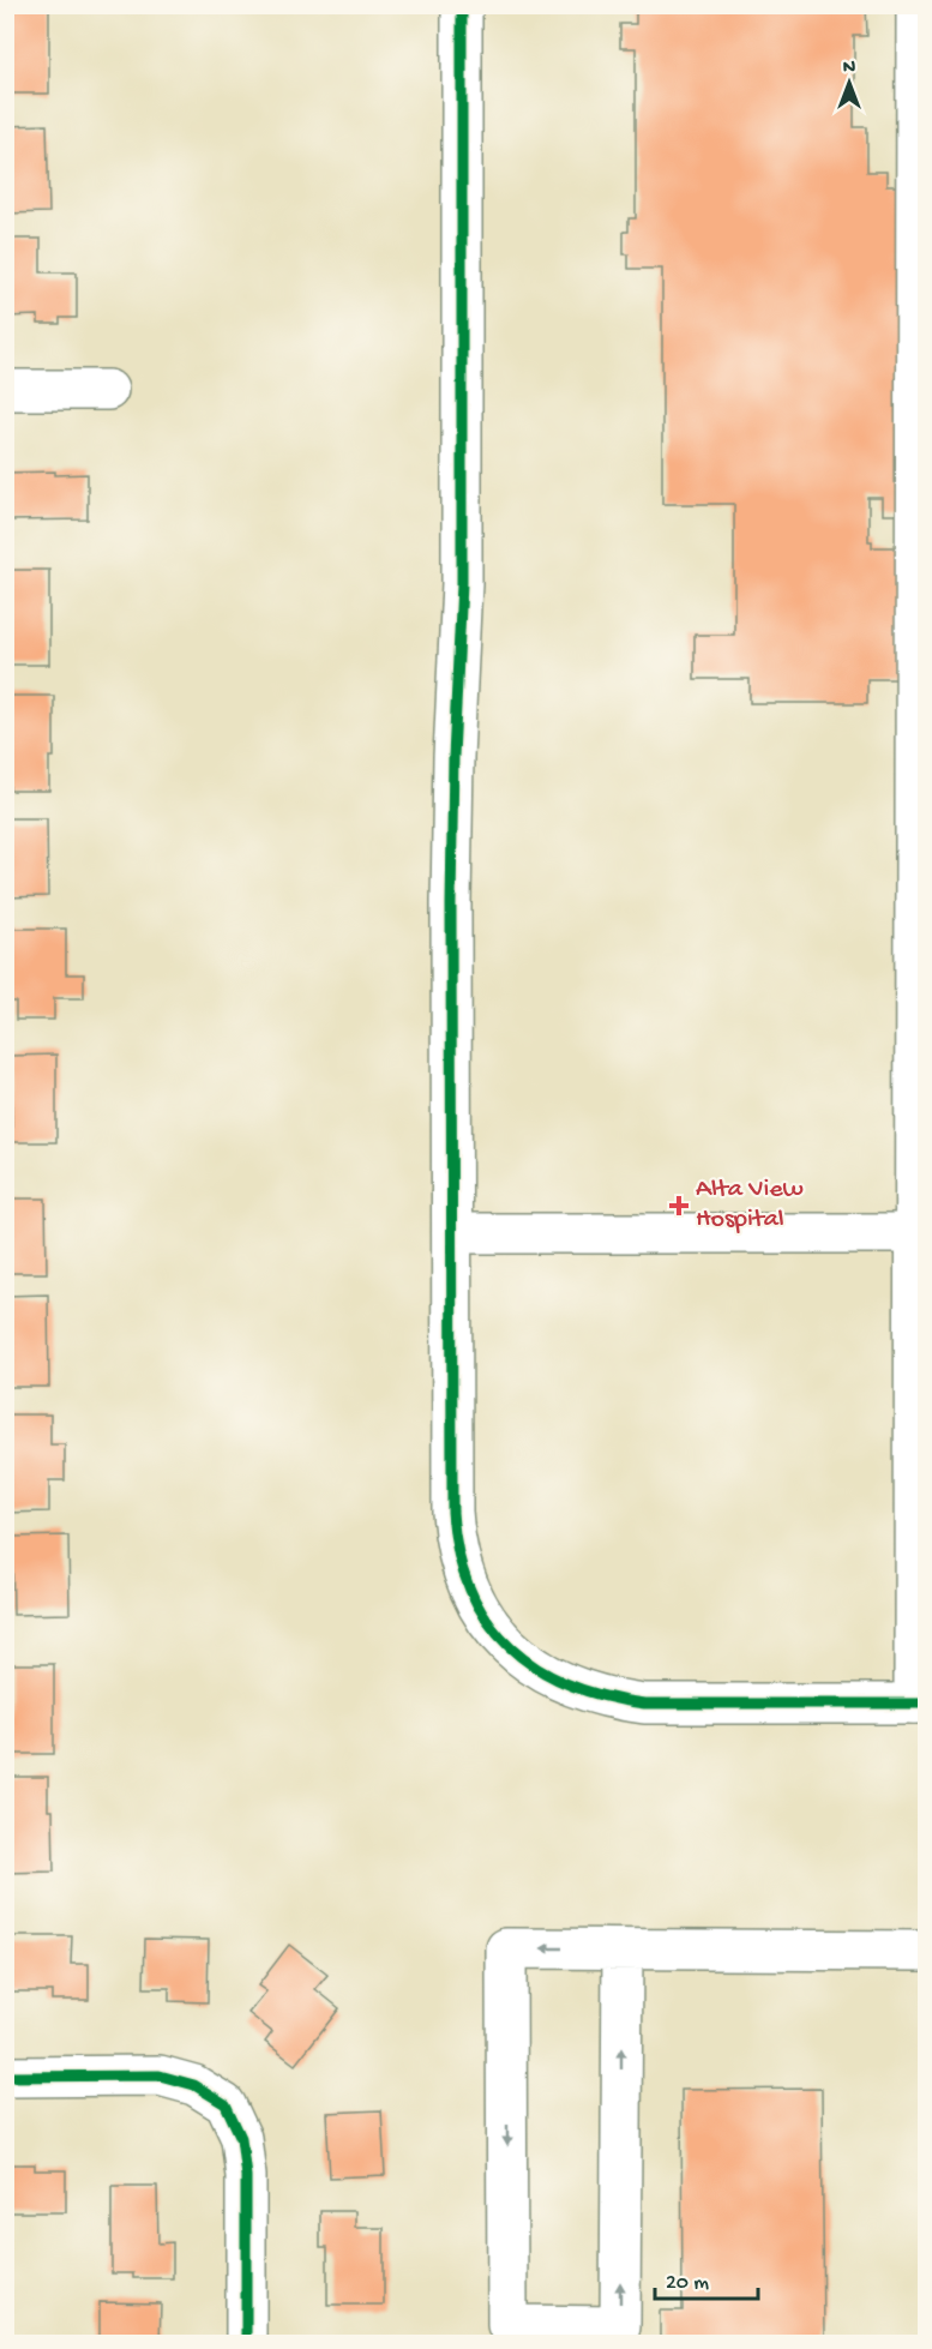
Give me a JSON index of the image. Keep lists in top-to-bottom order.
{
  "places": {
    "health": ["Alta View Hospital"]
  },
  "scale_bar": "20 m",
  "north": "top"
}
